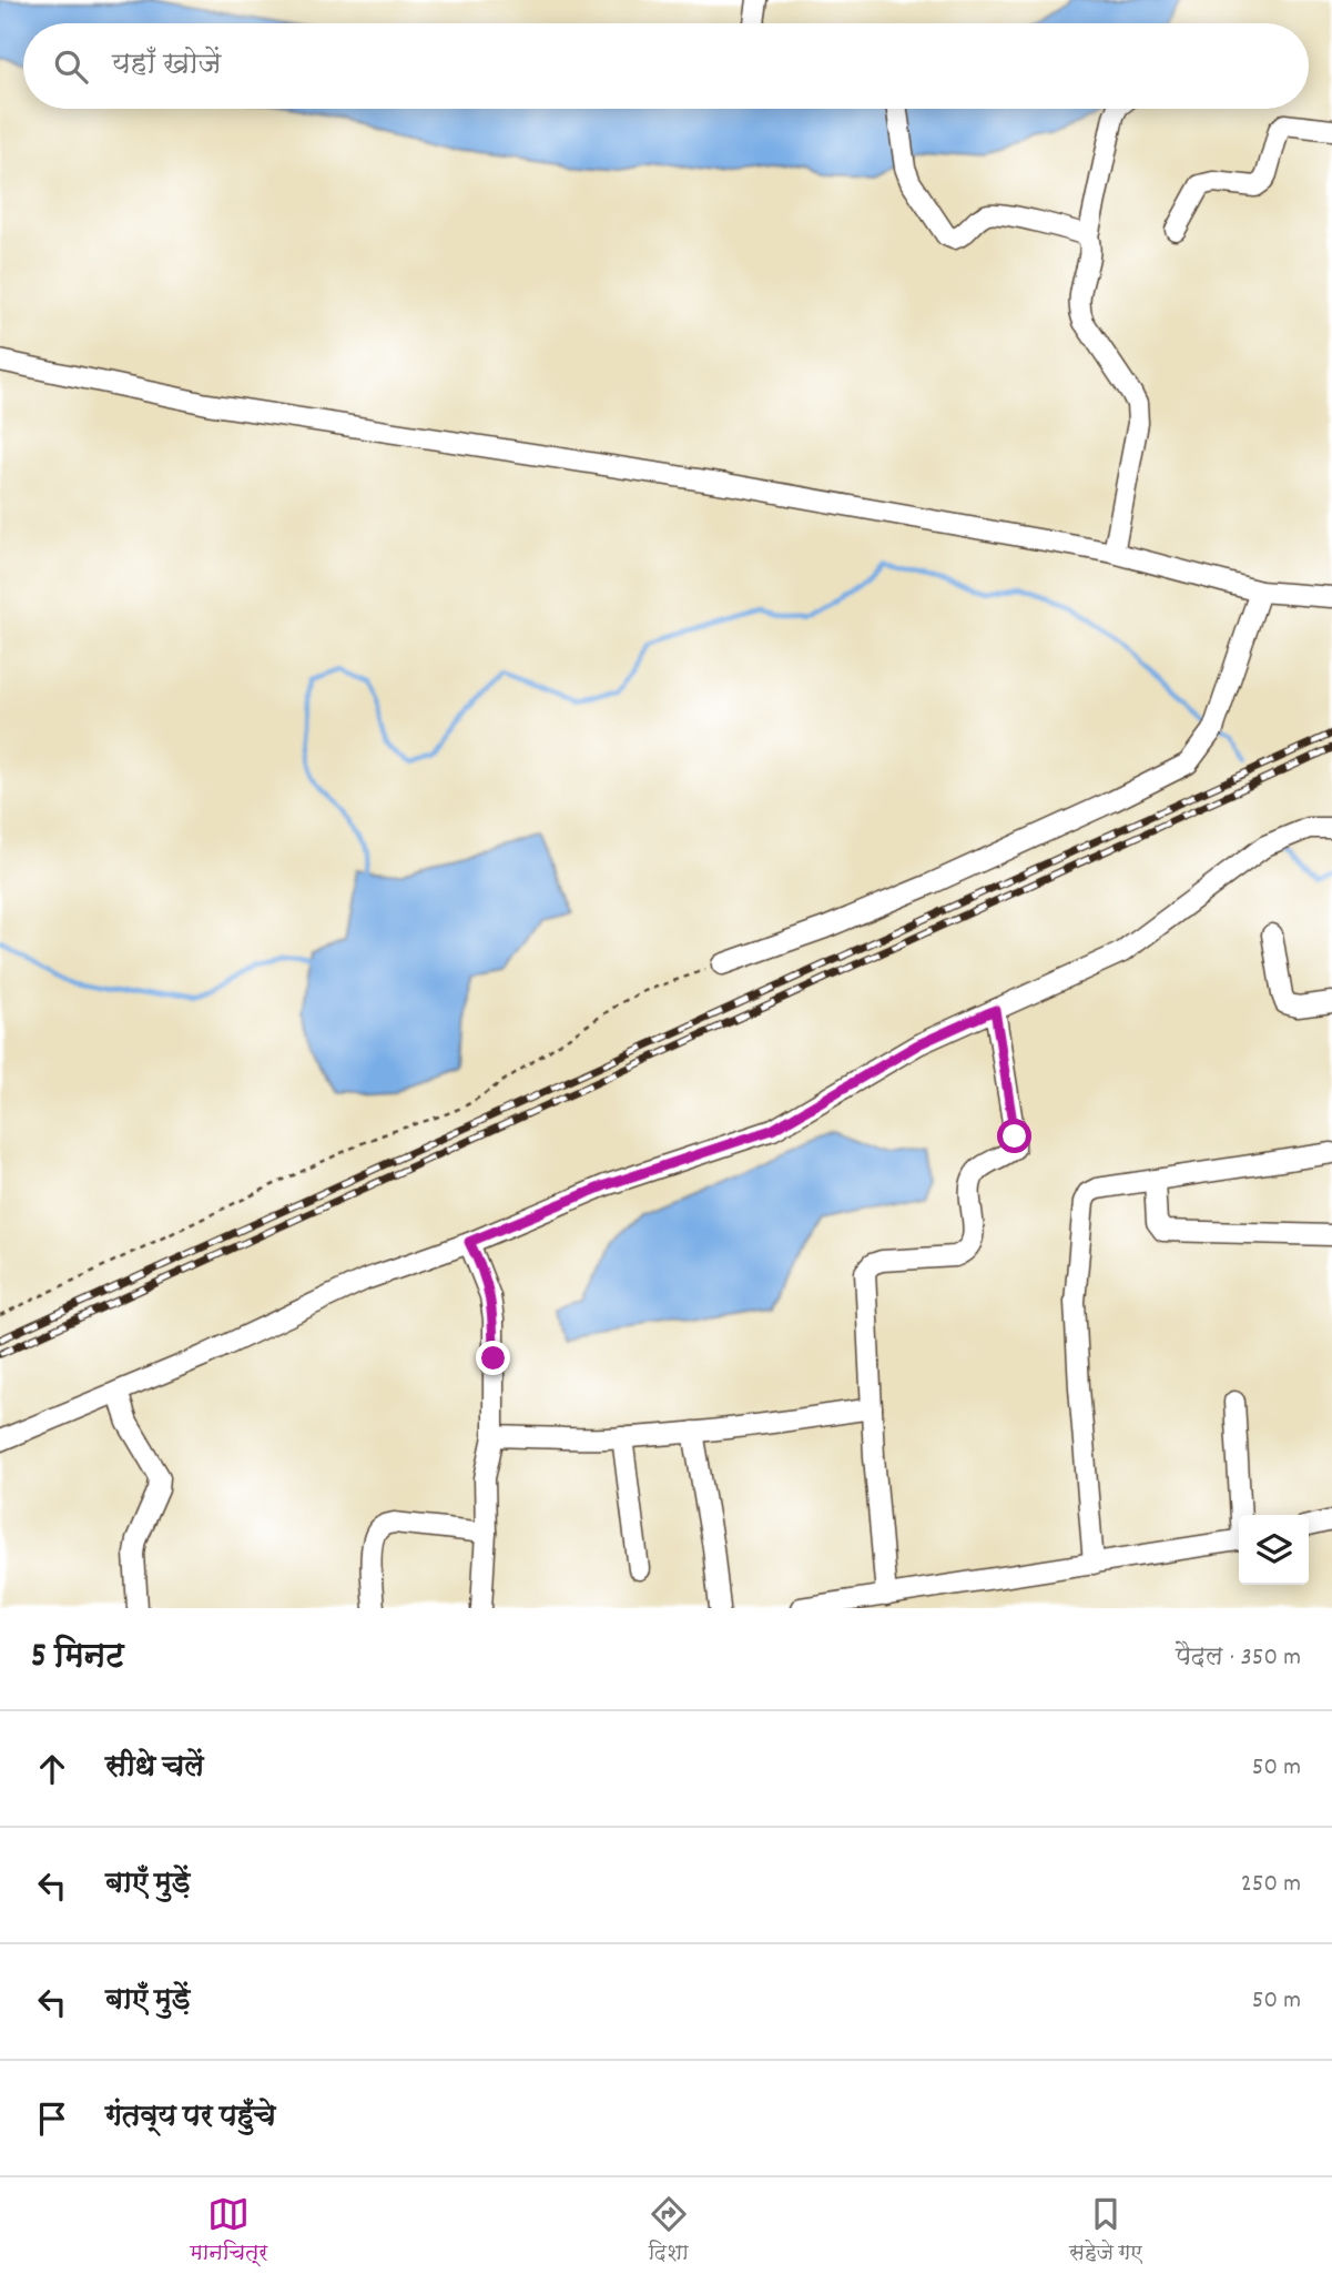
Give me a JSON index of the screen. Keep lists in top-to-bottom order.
{
  "page": {
    "search": "यहाँ खोजें",
    "heading": ["5 मिनट", "पैदल · 350 m"],
    "list": [
      ["सीधे चलें", "50 m"],
      ["बाएँ मुड़ें", "250 m"],
      ["बाएँ मुड़ें", "50 m"],
      "गंतव्य पर पहुँचे"
    ],
    "nav": ["मानचित्र", "दिशा", "सहेजे गए"]
  }
}
